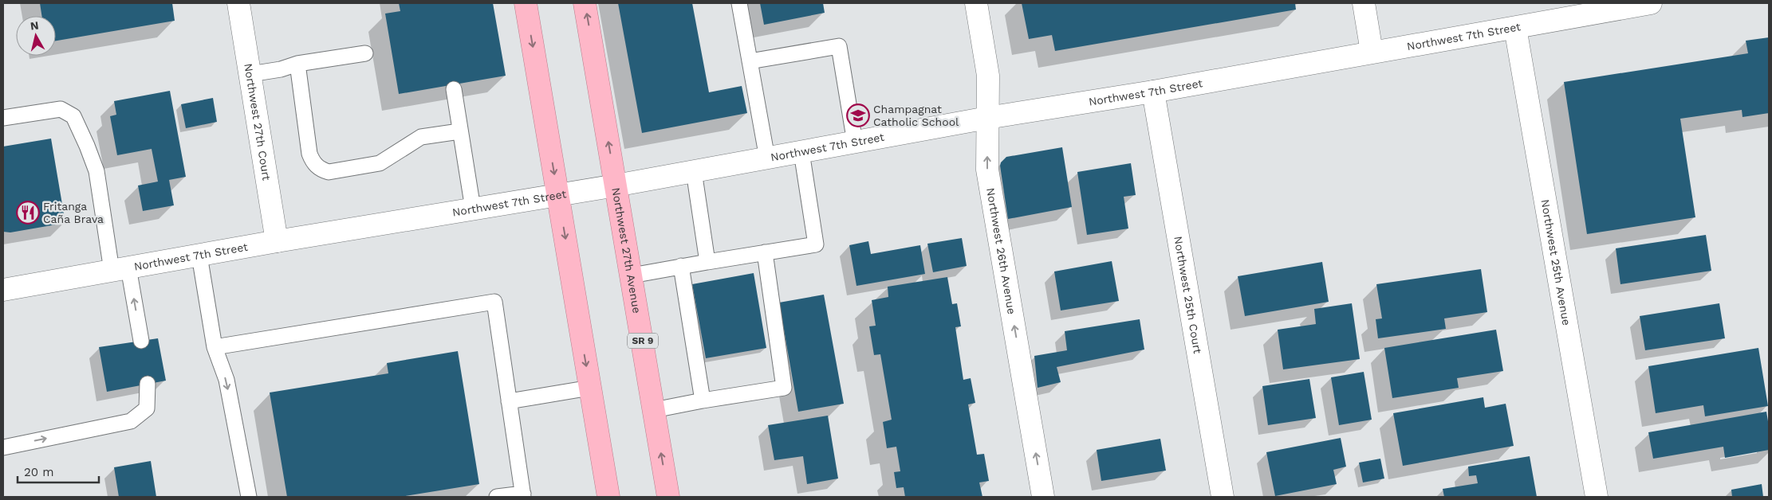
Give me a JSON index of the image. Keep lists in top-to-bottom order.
{
  "streets": {
    "highway": ["Northwest 27th Avenue", "SR 9"],
    "main road": [
      "Northwest 7th Street",
      "Northwest 27th Court",
      "Northwest 26th Avenue",
      "Northwest 25th Avenue",
      "Northwest 25th Court"
    ]
  },
  "crossings": [
    ["Northwest 7th Street", "Northwest 27th Court"],
    ["Northwest 7th Street", "Northwest 27th Avenue"],
    ["Northwest 7th Street", "Northwest 26th Avenue"],
    ["Northwest 7th Street", "Northwest 25th Avenue"],
    ["Northwest 7th Street", "Northwest 25th Court"]
  ],
  "one_way": ["Northwest 26th Avenue"],
  "places": {
    "school or university": ["Champagnat Catholic School"],
    "restaurant": ["Fritanga Caña Brava"]
  },
  "scale_bar": "20 m",
  "north": "top"
}
